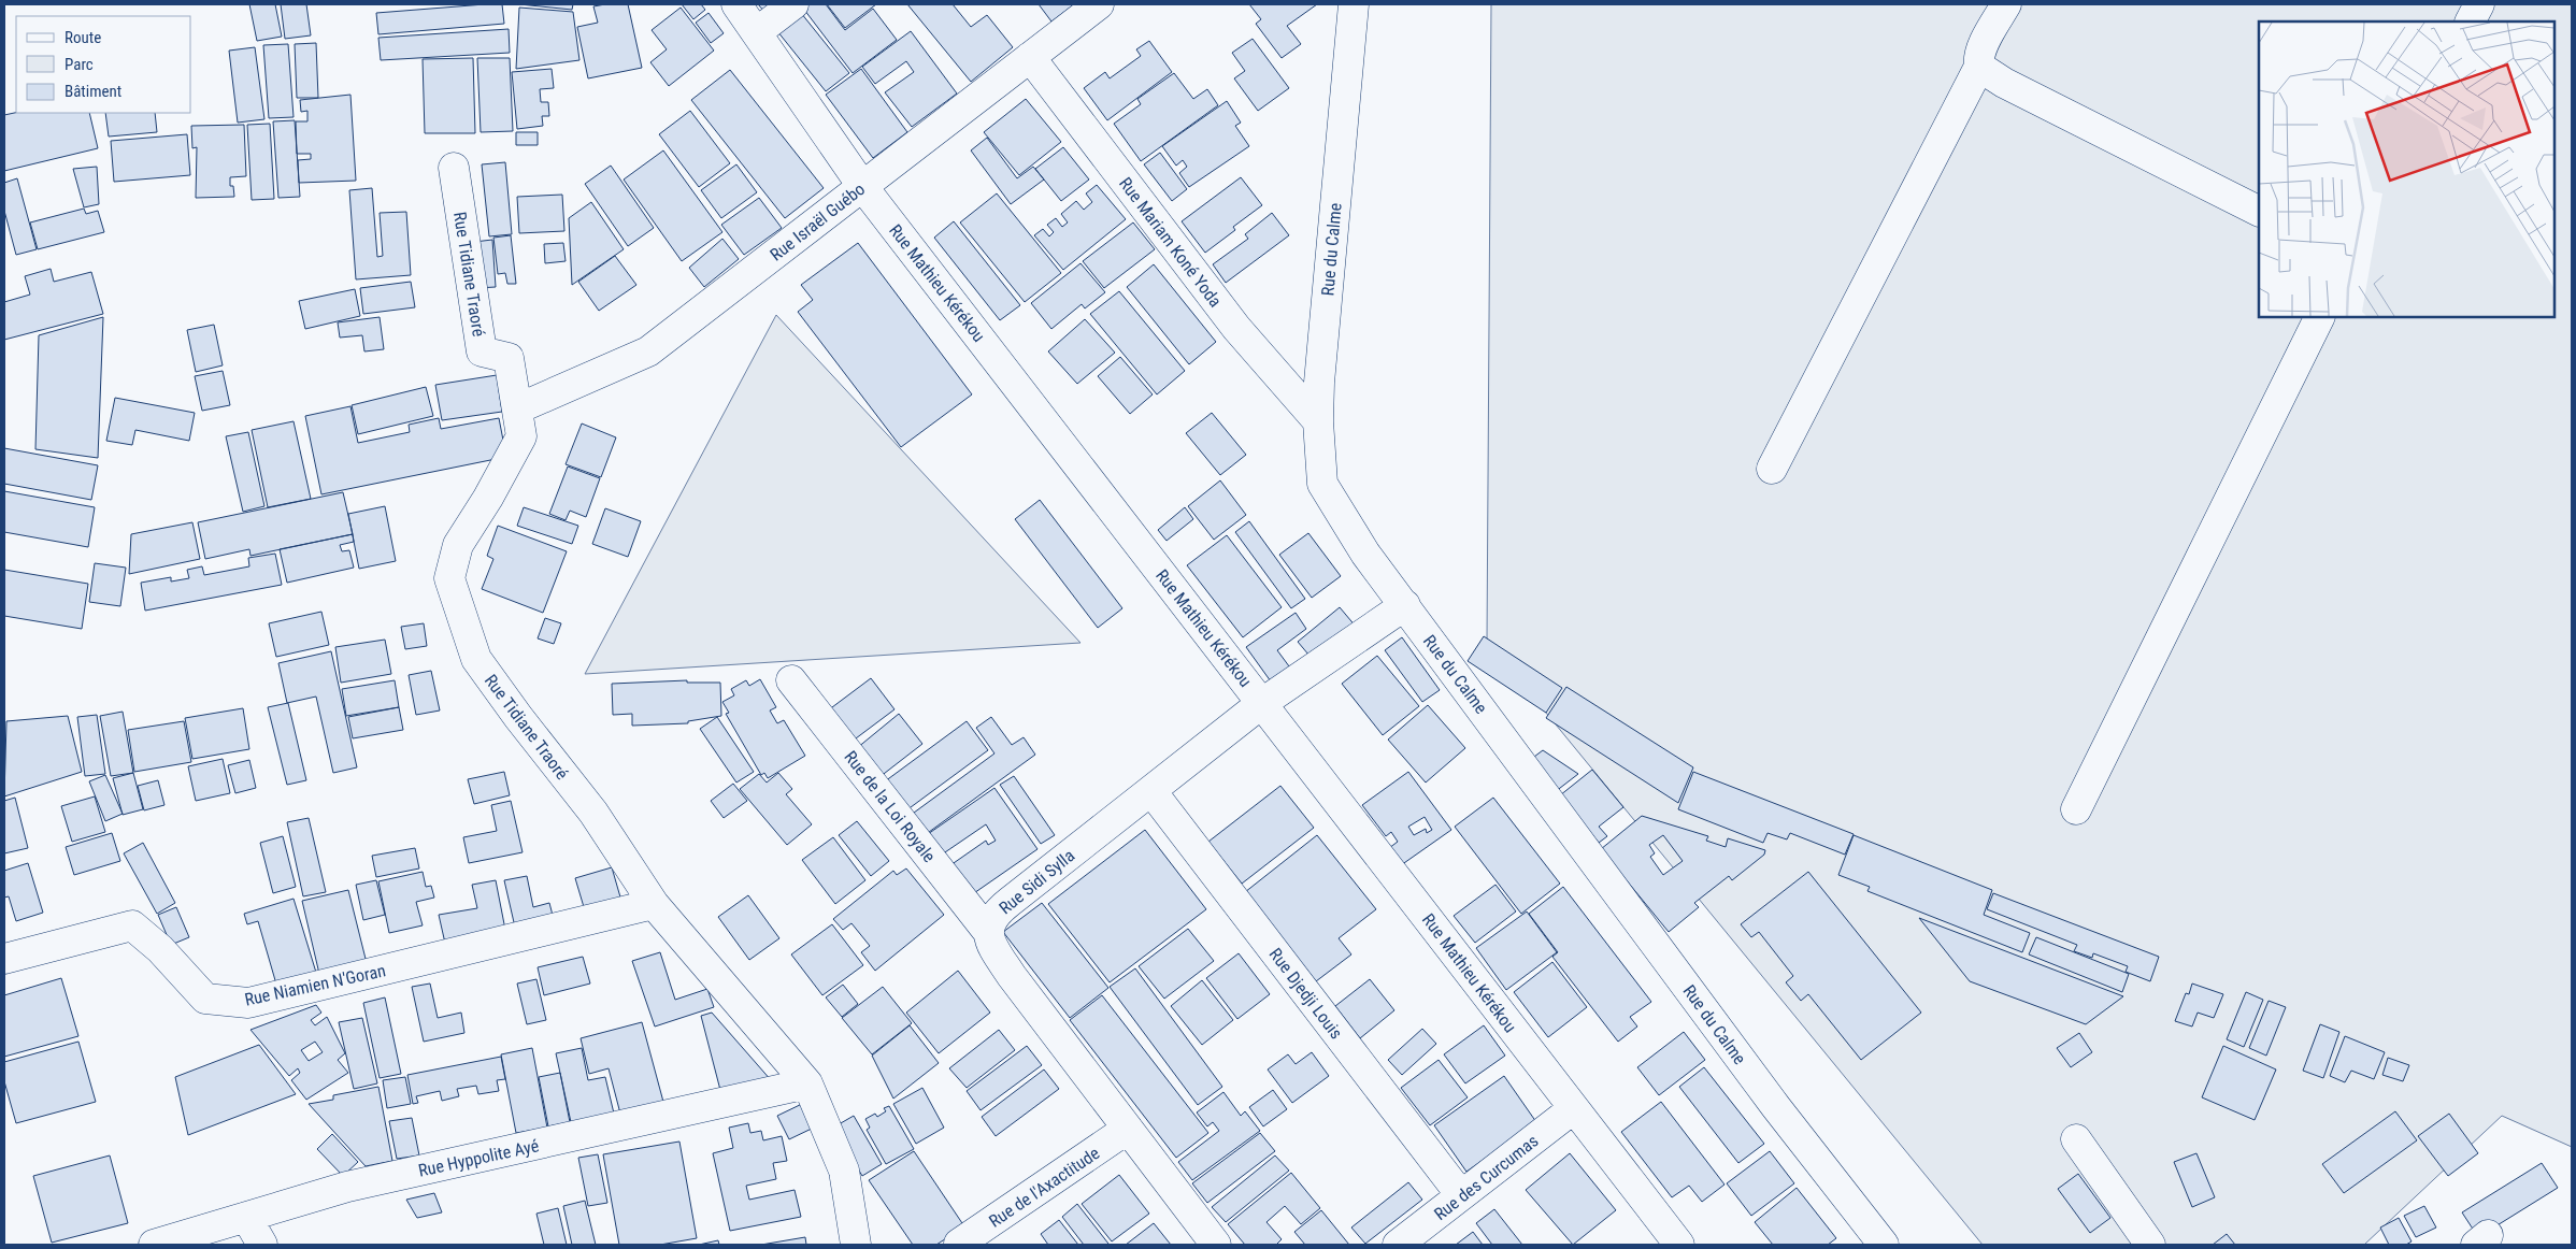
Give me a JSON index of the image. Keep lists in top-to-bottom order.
{
  "streets": {
    "street": [
      "Rue Israël Guébo",
      "Rue Mariam Koné Yoda",
      "Rue du Calme",
      "Rue Tidiane Traoré",
      "Rue Mathieu Kérékou",
      "Rue de la Loi Royale",
      "Rue Sidi Sylla",
      "Rue Niamien N'Goran",
      "Rue Djedji Louis",
      "Rue Hyppolite Ayé",
      "Rue des Curcumas",
      "Rue de l'Axactitude"
    ]
  },
  "crossings": [
    ["Rue Israël Guébo", "Rue Mariam Koné Yoda"],
    ["Rue Israël Guébo", "Rue Tidiane Traoré"],
    ["Rue Israël Guébo", "Rue Mathieu Kérékou"],
    ["Rue Mariam Koné Yoda", "Rue du Calme"],
    ["Rue du Calme", "Rue Sidi Sylla"],
    ["Rue Tidiane Traoré", "Rue Niamien N'Goran"],
    ["Rue Tidiane Traoré", "Rue Hyppolite Ayé"],
    ["Rue Mathieu Kérékou", "Rue Sidi Sylla"],
    ["Rue Mathieu Kérékou", "Rue des Curcumas"],
    ["Rue de la Loi Royale", "Rue Sidi Sylla"],
    ["Rue Sidi Sylla", "Rue Djedji Louis"],
    ["Rue Sidi Sylla", "Rue de l'Axactitude"],
    ["Rue Djedji Louis", "Rue des Curcumas"]
  ],
  "legend": ["Route", "Parc", "Bâtiment"]
}
